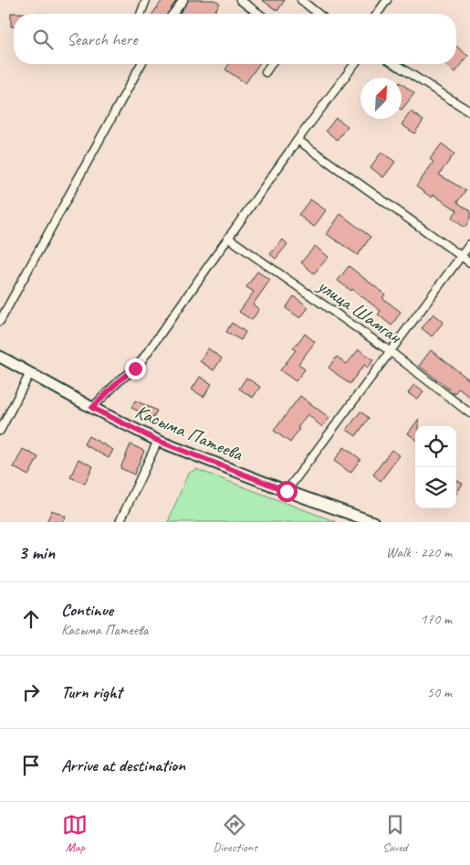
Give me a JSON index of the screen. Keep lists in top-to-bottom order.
{
  "streets": {
    "main road": ["Касыма Патеева"],
    "street": ["улица Шамган"]
  },
  "north": "top right",
  "page": {
    "search": "Search here",
    "heading": ["3 min", "Walk · 220 m"],
    "list": [
      ["Continue", "Касыма Патеева", "170 m"],
      ["Turn right", "50 m"],
      "Arrive at destination"
    ],
    "nav": ["Map", "Directions", "Saved"]
  }
}
